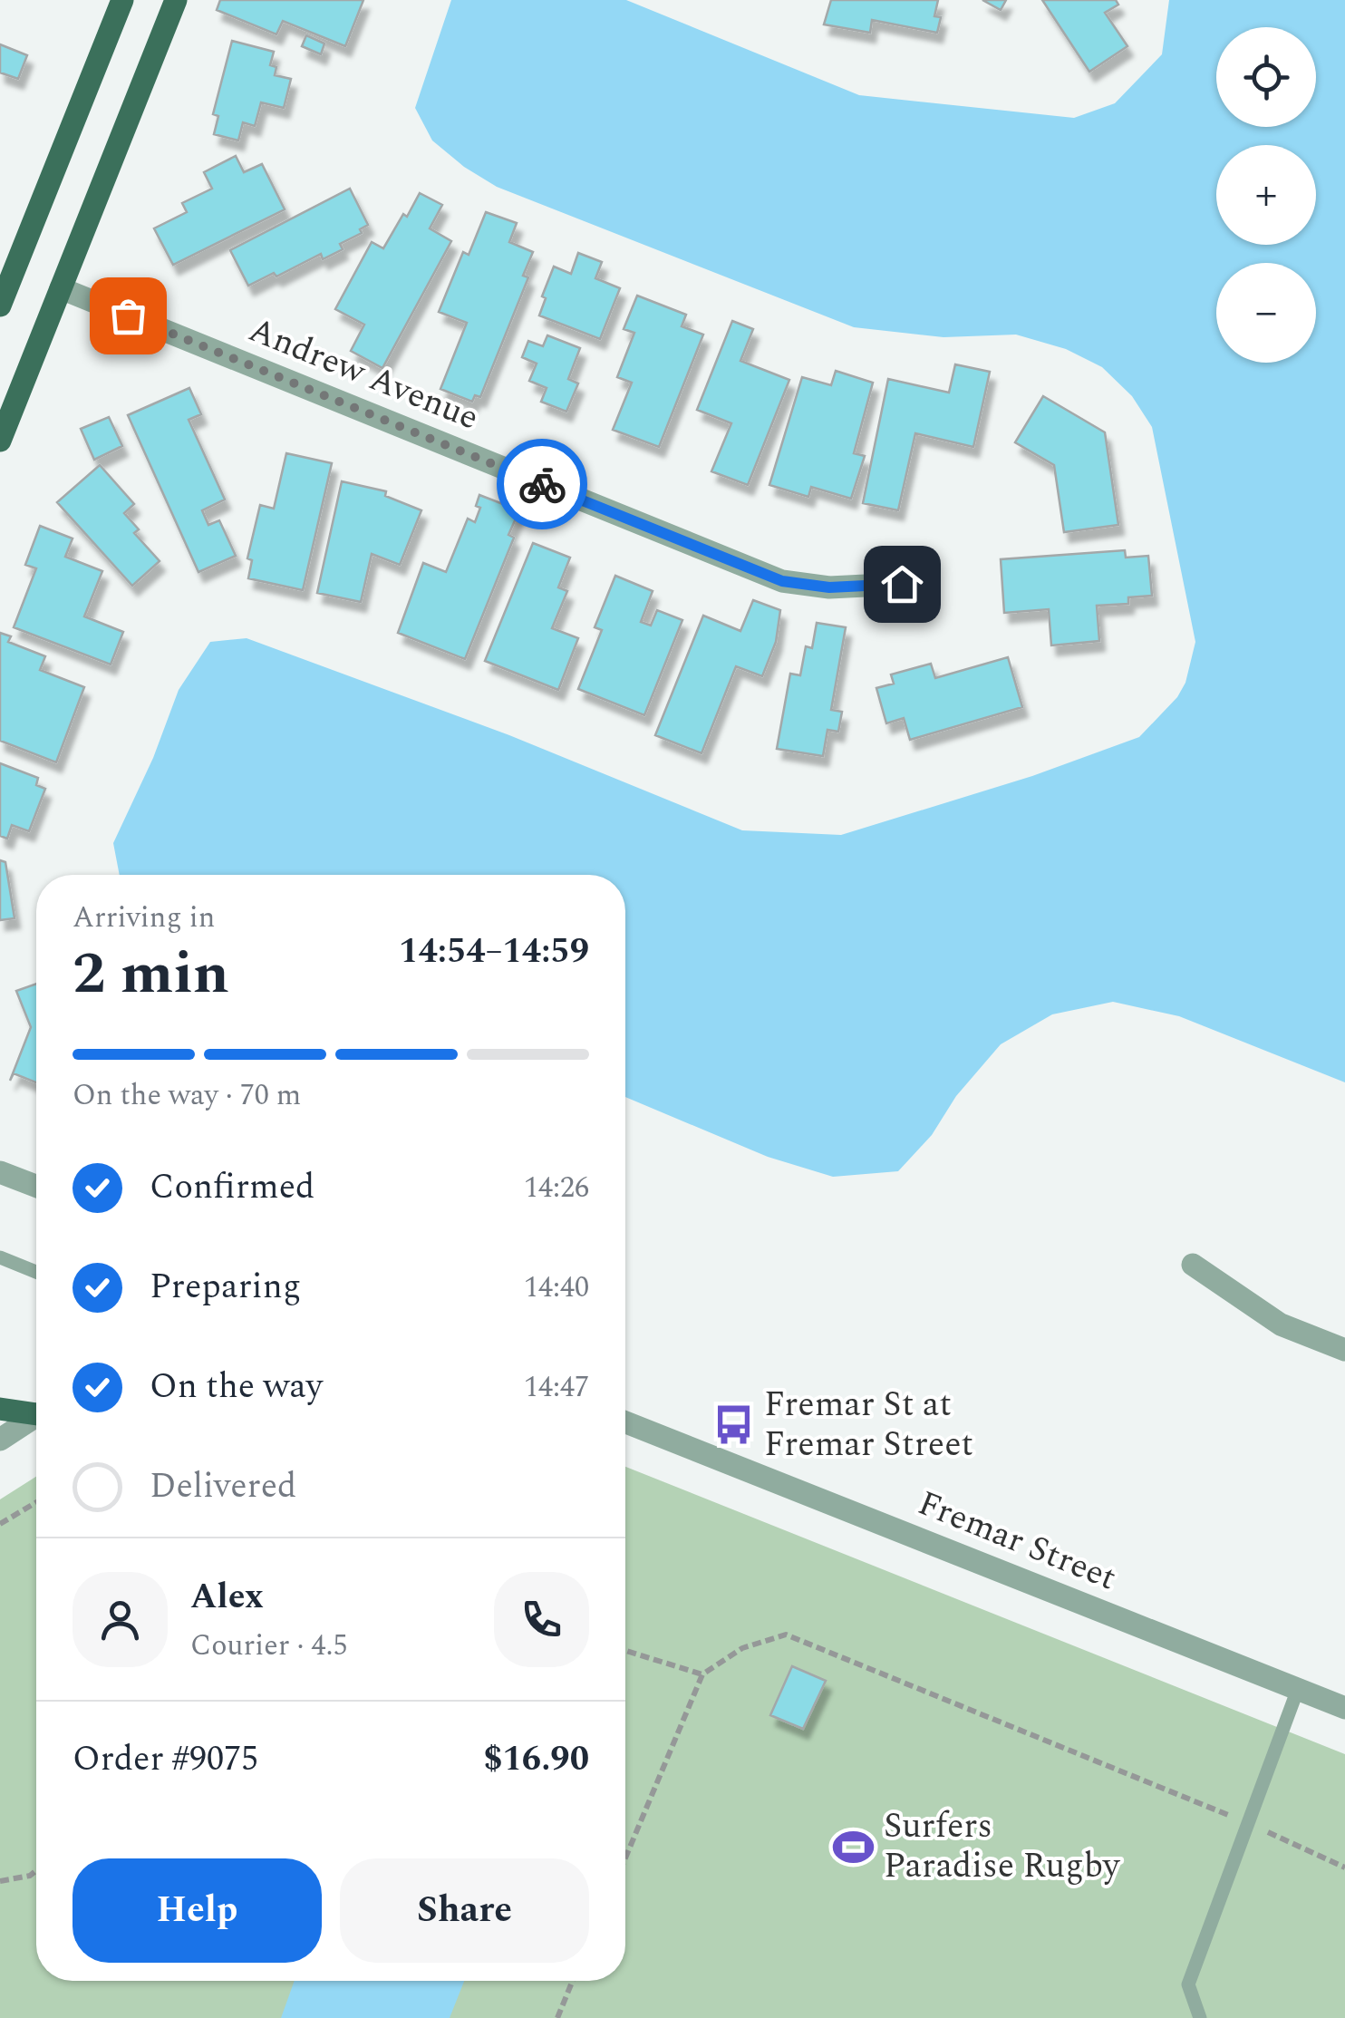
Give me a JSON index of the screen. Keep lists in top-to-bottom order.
{
  "streets": {
    "street": ["Andrew Avenue", "Fremar Street"]
  },
  "places": {
    "bus stop": ["Fremar St at Fremar Street"],
    "sports": ["Surfers Paradise Rugby"]
  },
  "page": {
    "map_buttons": ["+", "−"],
    "heading": ["2 min", "Arriving in", "14:54–14:59"],
    "panel": [
      "Alex",
      "Courier · 4.5",
      "Order #9075",
      "$16.90"
    ],
    "bar": "On the way · 70 m",
    "list": [
      ["Confirmed", "14:26"],
      ["Preparing", "14:40"],
      ["On the way", "14:47"],
      "Delivered"
    ],
    "buttons": ["Help", "Share"]
  }
}
